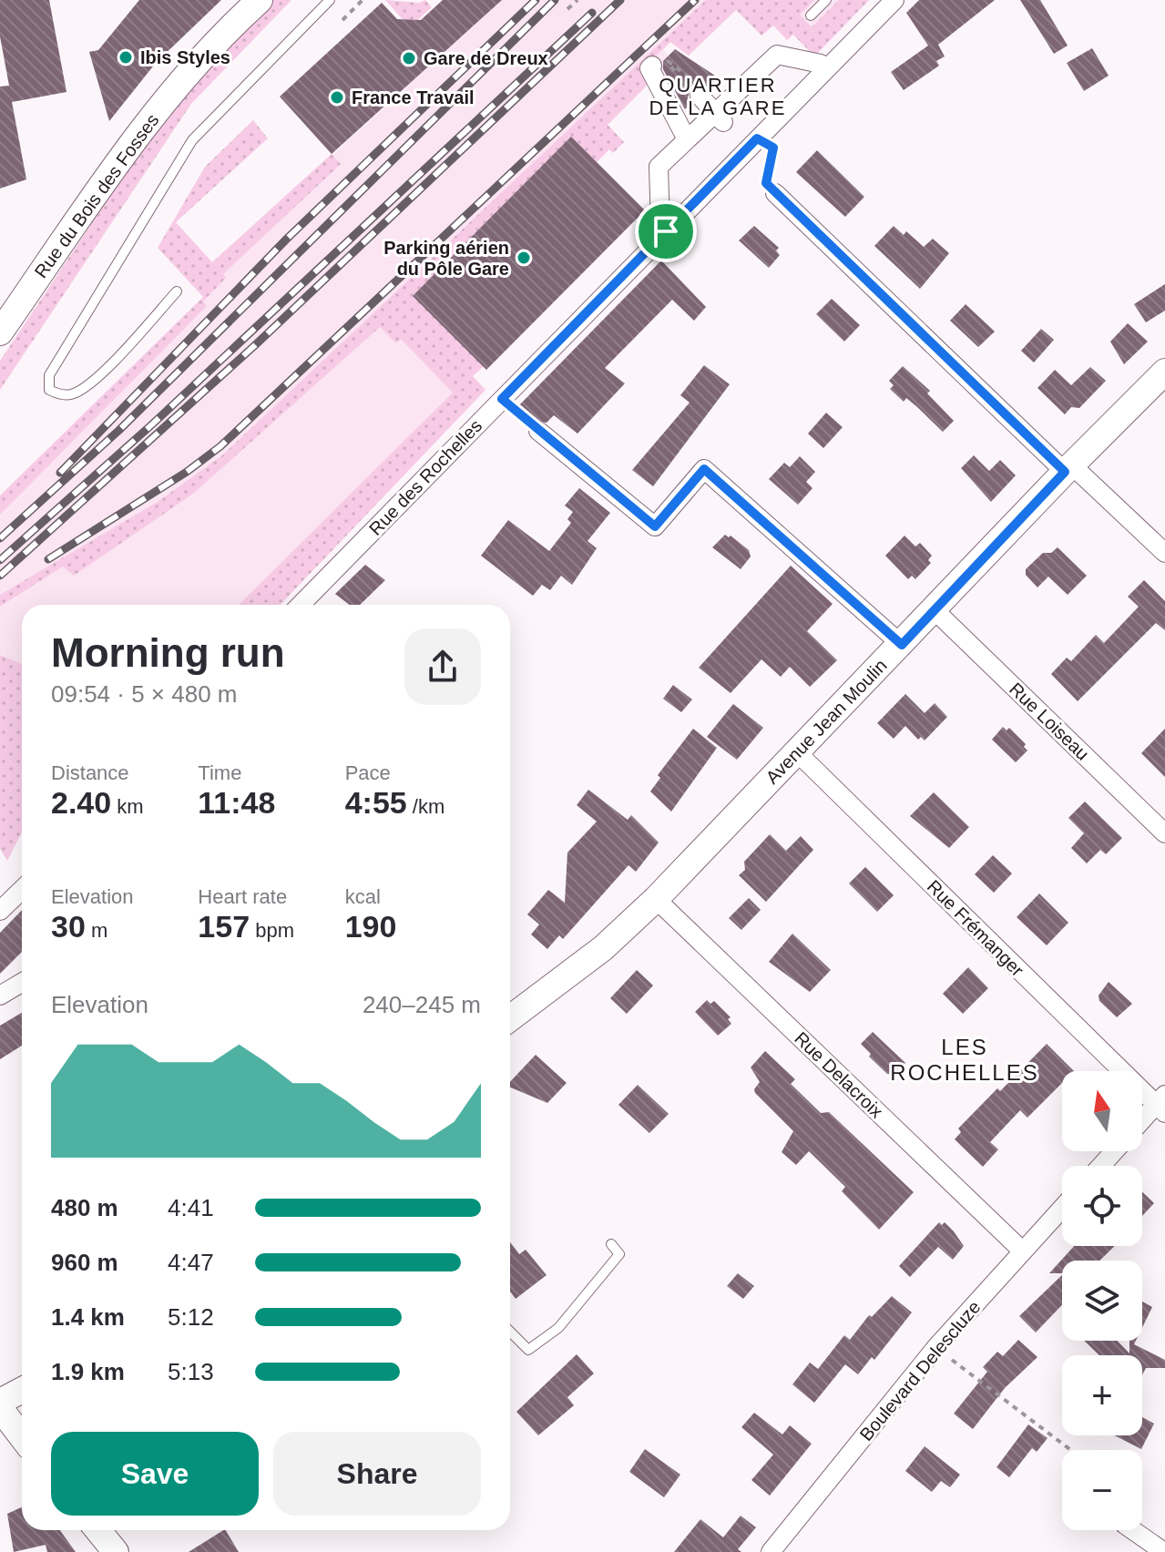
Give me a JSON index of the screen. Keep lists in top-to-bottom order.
{
  "streets": {
    "street": [
      "Rue du Bois des Fosses",
      "Rue des Rochelles",
      "Avenue Jean Moulin",
      "Rue Loiseau",
      "Rue Frémanger",
      "Rue Delacroix",
      "Boulevard Delescluze"
    ]
  },
  "crossings": [
    ["Avenue Jean Moulin", "Rue Loiseau"],
    ["Avenue Jean Moulin", "Rue Frémanger"],
    ["Avenue Jean Moulin", "Rue Delacroix"],
    ["Rue Delacroix", "Boulevard Delescluze"]
  ],
  "districts": ["QUARTIER DE LA GARE", "LES ROCHELLES"],
  "places": [
    "Ibis Styles",
    "Gare de Dreux",
    "France Travail",
    "Parking aérien du Pôle Gare"
  ],
  "north": "top",
  "page": {
    "heading": ["Morning run", "09:54 · 5 × 480 m"],
    "stats": [
      ["Distance", "2.40 km"],
      ["Time", "11:48"],
      ["Pace", "4:55 /km"],
      ["Elevation", "30 m"],
      ["Heart rate", "157 bpm"],
      ["kcal", "190"]
    ],
    "chart": ["Elevation", "240–245 m"],
    "map_buttons": ["+", "−"],
    "list": [
      {
        "name": "480 m",
        "note": "4:41"
      },
      {
        "name": "960 m",
        "note": "4:47"
      },
      {
        "name": "1.4 km",
        "note": "5:12"
      },
      {
        "name": "1.9 km",
        "note": "5:13"
      }
    ],
    "buttons": ["Save", "Share"]
  }
}
